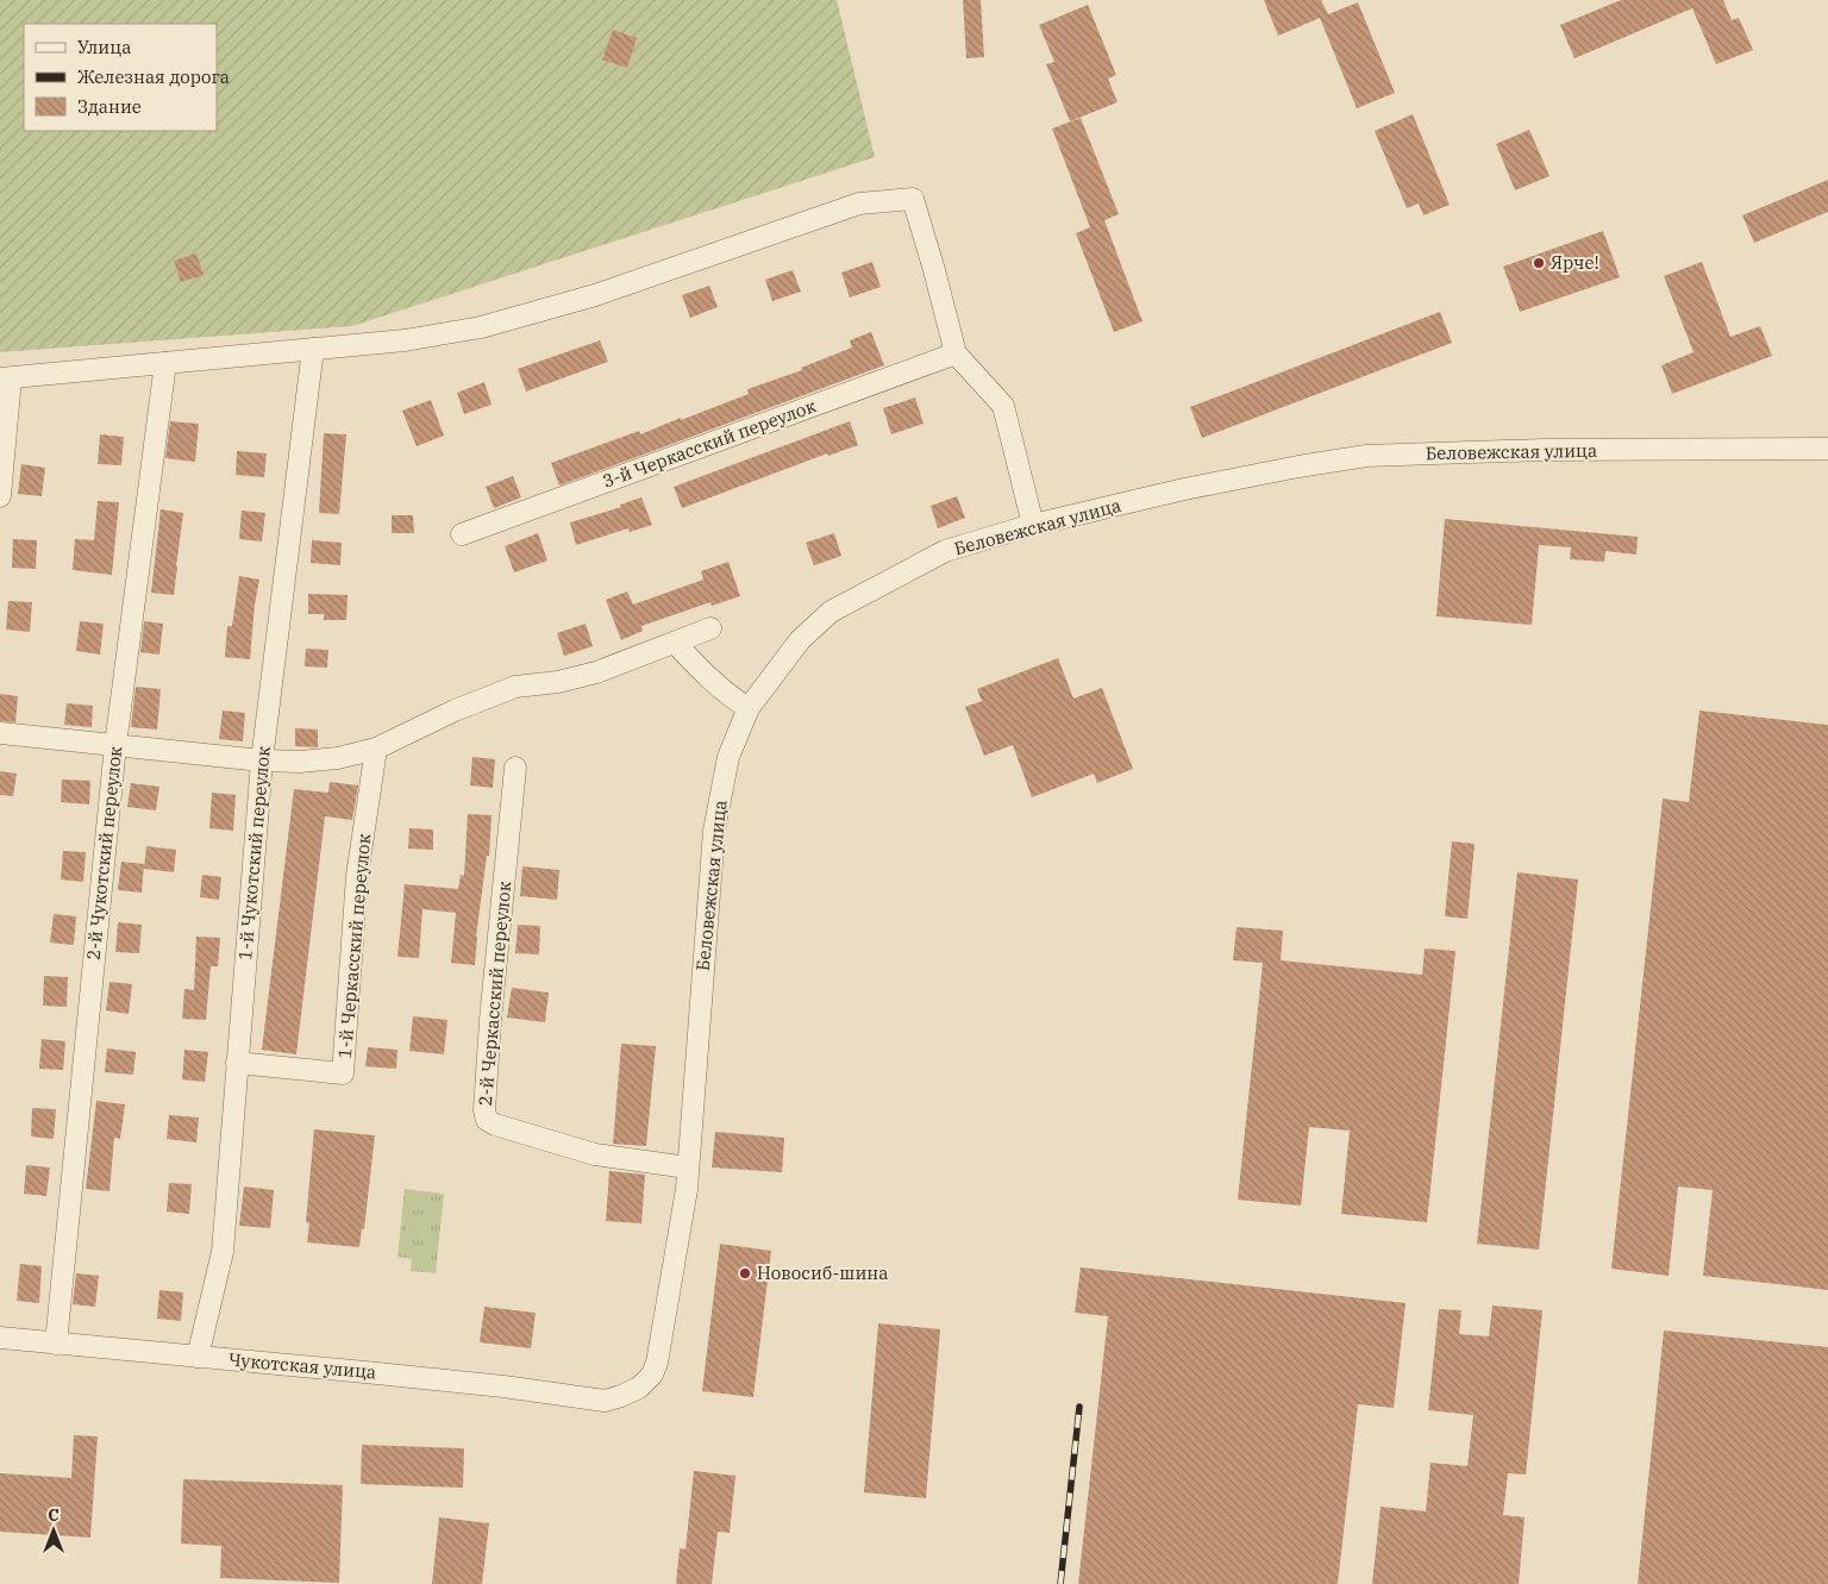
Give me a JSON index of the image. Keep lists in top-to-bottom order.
{
  "streets": {
    "street": [
      "3-й Черкасский переулок",
      "Беловежская улица",
      "2-й Чукотский переулок",
      "1-й Чукотский переулок",
      "1-й Черкасский переулок",
      "2-й Черкасский переулок",
      "Чукотская улица"
    ]
  },
  "crossings": [
    ["Беловежская улица", "2-й Черкасский переулок"],
    ["Беловежская улица", "Чукотская улица"],
    ["2-й Чукотский переулок", "Чукотская улица"],
    ["1-й Чукотский переулок", "1-й Черкасский переулок"],
    ["1-й Чукотский переулок", "Чукотская улица"]
  ],
  "places": ["Ярче!", "Новосиб-шина"],
  "legend": ["Улица", "Железная дорога", "Здание"],
  "north": "top"
}
